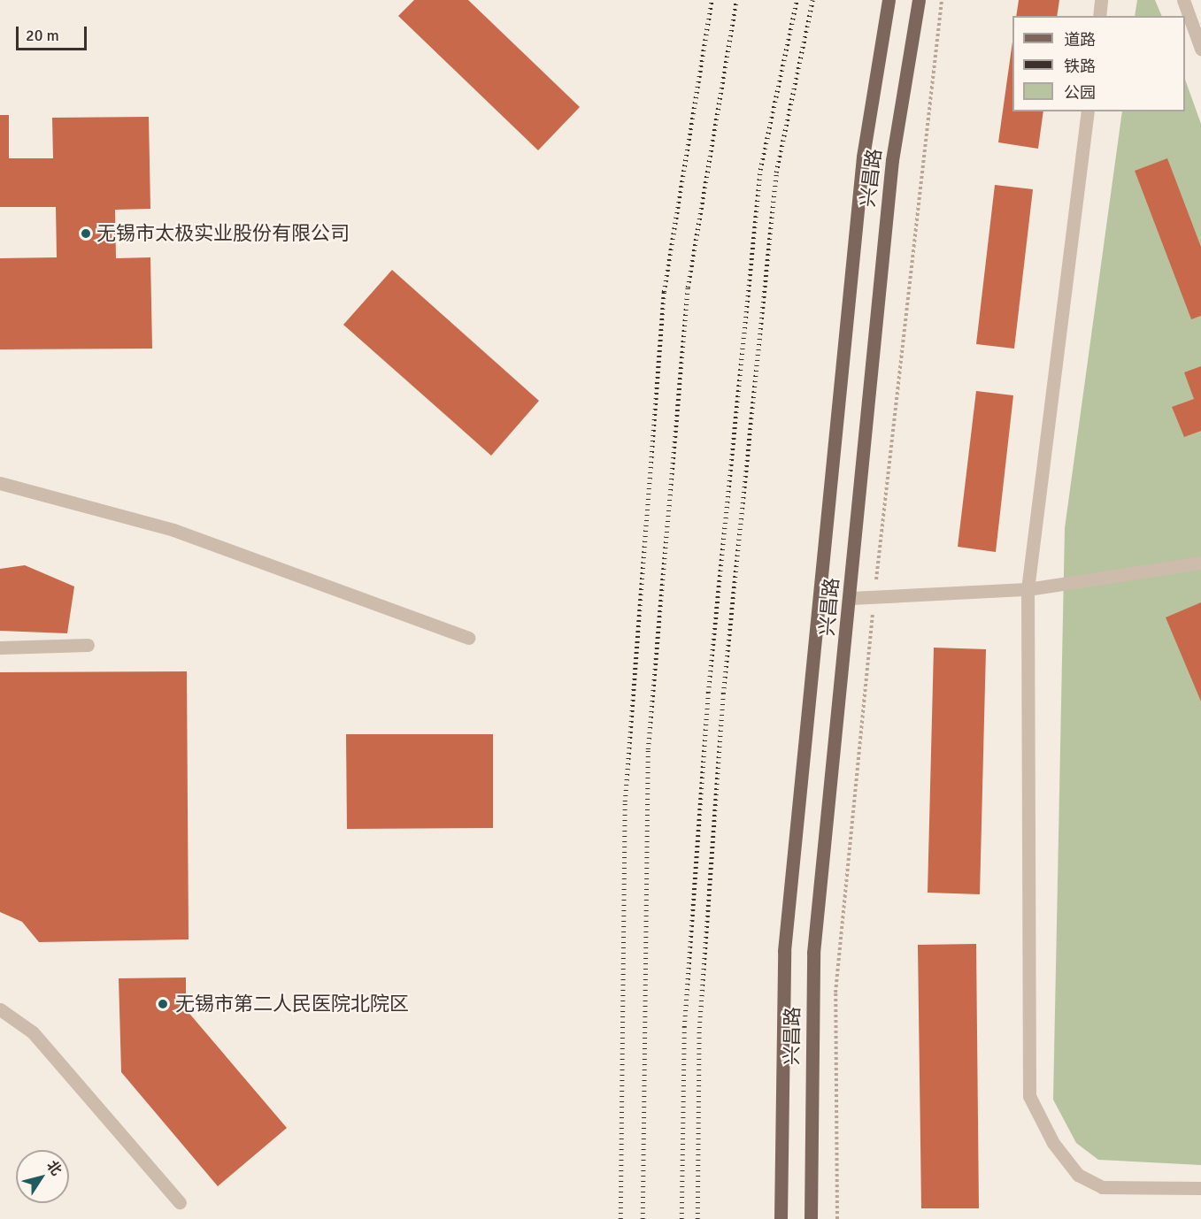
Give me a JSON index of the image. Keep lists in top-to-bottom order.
{
  "streets": {
    "main road": ["兴昌路"]
  },
  "places": ["无锡市太极实业股份有限公司", "无锡市第二人民医院北院区"],
  "legend": ["道路", "铁路", "公园"],
  "scale_bar": "20 m",
  "north": "top right"
}
